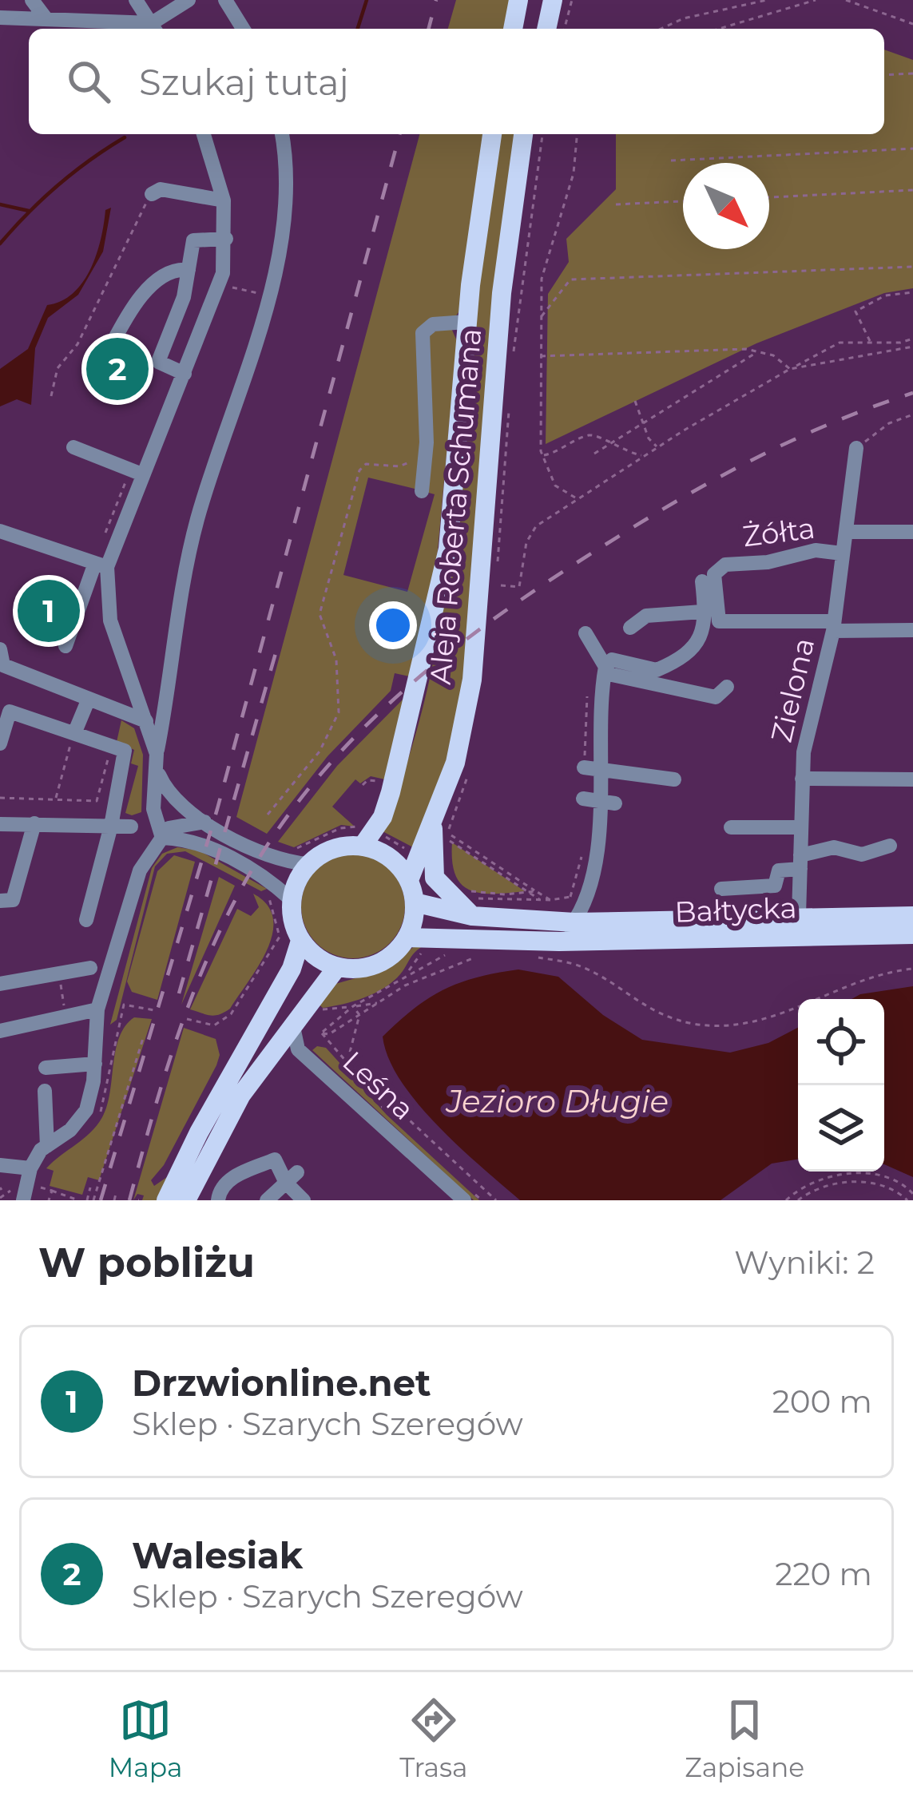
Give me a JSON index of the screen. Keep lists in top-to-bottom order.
{
  "streets": {
    "main road": ["Aleja Roberta Schumana", "Bałtycka"],
    "street": ["Żółta", "Zielona", "Leśna"]
  },
  "crossings": [
    ["Aleja Roberta Schumana", "Bałtycka"],
    ["Żółta", "Zielona"],
    ["Zielona", "Bałtycka"]
  ],
  "water": ["Jezioro Długie"],
  "north": "bottom right",
  "page": {
    "search": "Szukaj tutaj",
    "pins": ["2", "1"],
    "heading": ["W pobliżu", "Wyniki: 2"],
    "list": [
      {
        "mark": "1",
        "name": "Drzwionline.net",
        "note": "Sklep · Szarych Szeregów",
        "value": "200 m"
      },
      {
        "mark": "2",
        "name": "Walesiak",
        "note": "Sklep · Szarych Szeregów",
        "value": "220 m"
      }
    ],
    "nav": ["Mapa", "Trasa", "Zapisane"]
  }
}
